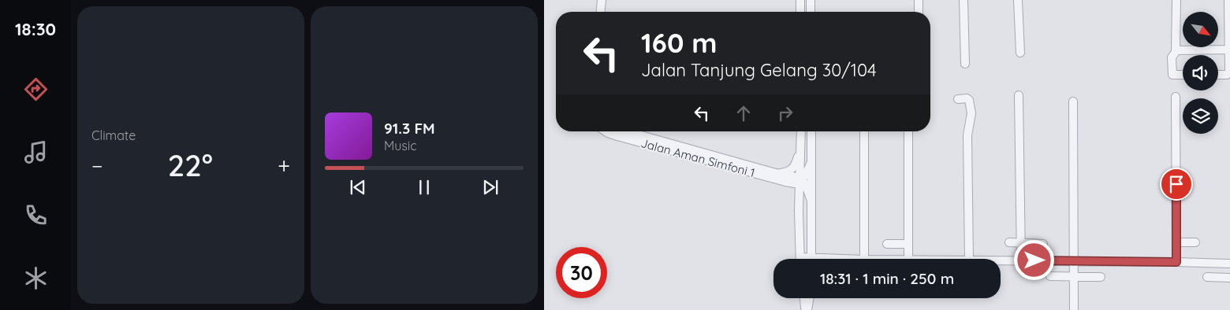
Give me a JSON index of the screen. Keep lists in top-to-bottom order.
{
  "streets": {
    "street": ["Jalan Aman Simfoni 1"]
  },
  "north": "bottom right",
  "page": {
    "tabs": "18:30",
    "tile": "Climate",
    "turn": ["160 m", "Jalan Tanjung Gelang 30/104"],
    "song": ["91.3 FM", "Music"],
    "heat": ["−", "22°", "+"],
    "limit": "30",
    "trip": "18:31 · 1 min · 250 m"
  }
}
